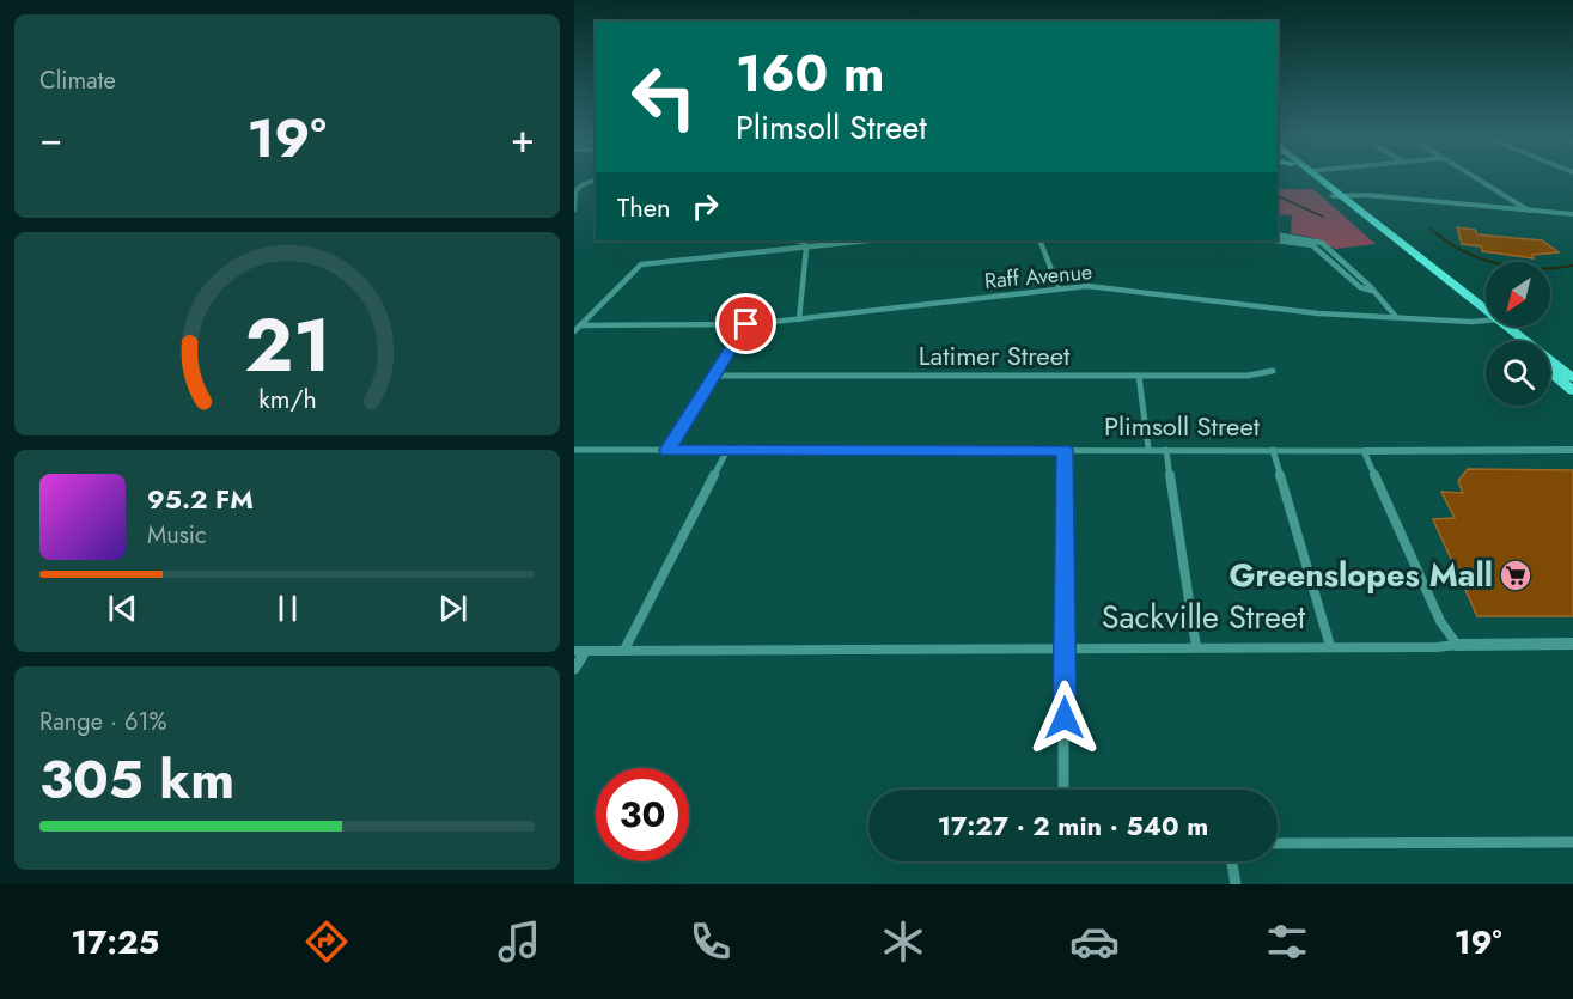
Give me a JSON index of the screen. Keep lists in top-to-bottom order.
{
  "streets": {
    "street": [
      "Raff Avenue",
      "Latimer Street",
      "Plimsoll Street",
      "Sackville Street"
    ]
  },
  "places": {
    "supermarket": ["Greenslopes Mall"]
  },
  "north": "bottom left",
  "page": {
    "tile": [
      "Climate",
      ["Range · 61%", "305 km"]
    ],
    "turn": ["160 m", "Plimsoll Street"],
    "heat": ["−", "19°", "+"],
    "then": "Then",
    "song": ["95.2 FM", "Music"],
    "limit": "30",
    "trip": "17:27 · 2 min · 540 m",
    "tabs": ["17:25", "19°"],
    "gauge": ["21", "km/h"]
  }
}
